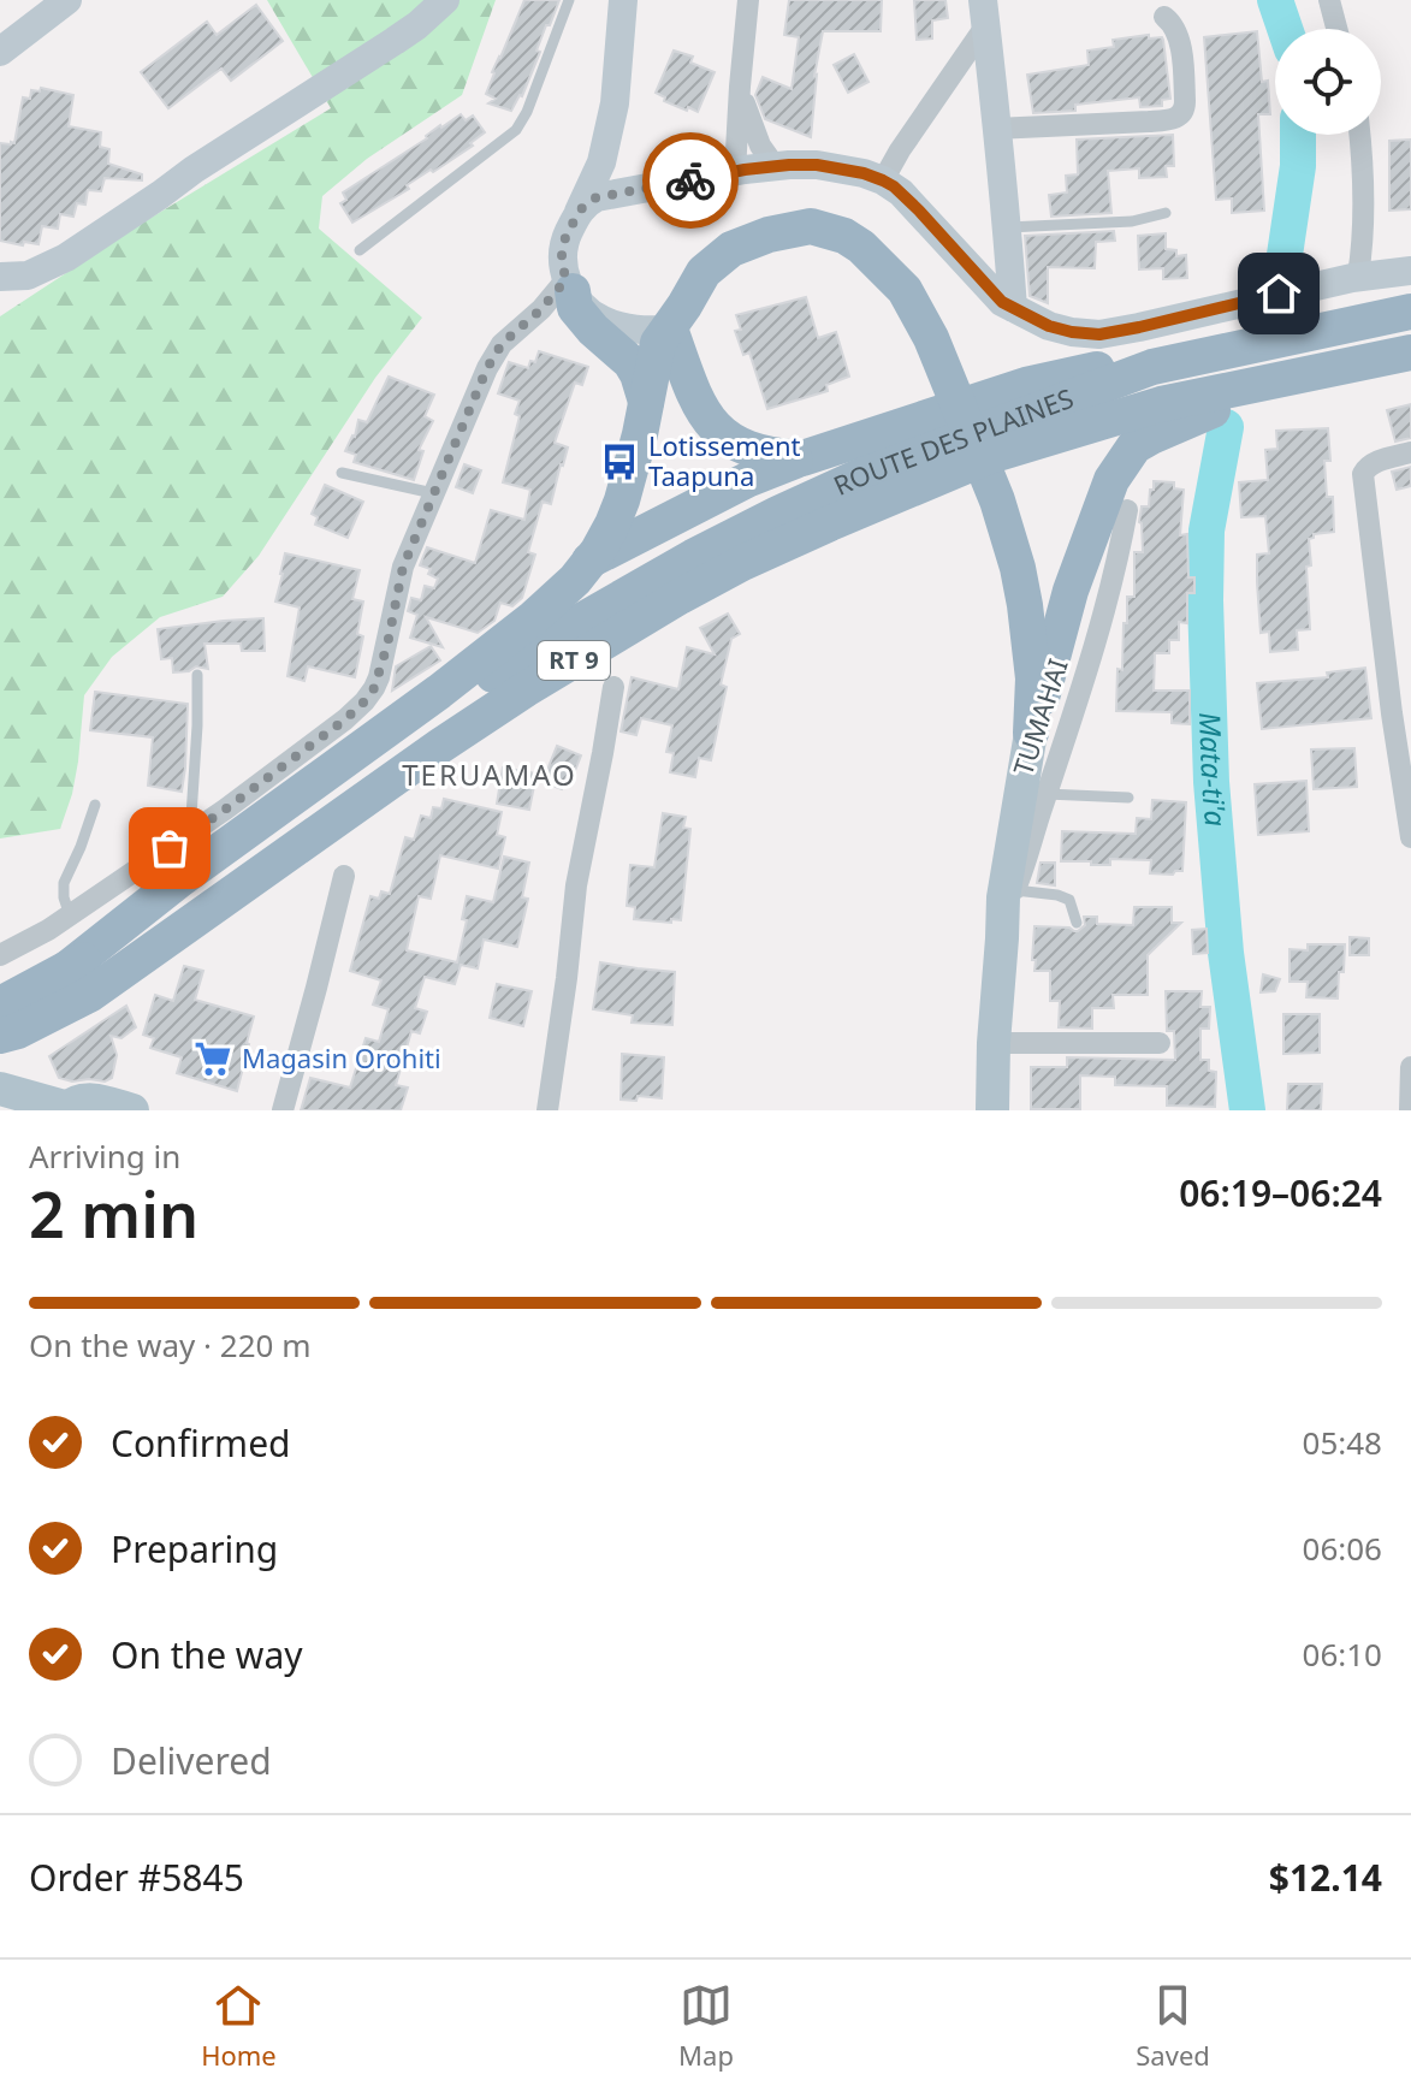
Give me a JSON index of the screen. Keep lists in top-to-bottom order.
{
  "streets": {
    "highway": ["ROUTE DES PLAINES", "RT 9"],
    "street": ["TUMAHAI"]
  },
  "districts": ["TERUAMAO"],
  "water": ["Mata-ti'a"],
  "places": {
    "bus stop": ["Lotissement Taapuna"],
    "supermarket": ["Magasin Orohiti"]
  },
  "page": {
    "heading": ["2 min", "Arriving in", "06:19–06:24"],
    "panel": ["Order #5845", "$12.14"],
    "bar": "On the way · 220 m",
    "list": [
      ["Confirmed", "05:48"],
      ["Preparing", "06:06"],
      ["On the way", "06:10"],
      "Delivered"
    ],
    "tabs": ["Home", "Map", "Saved"]
  }
}
